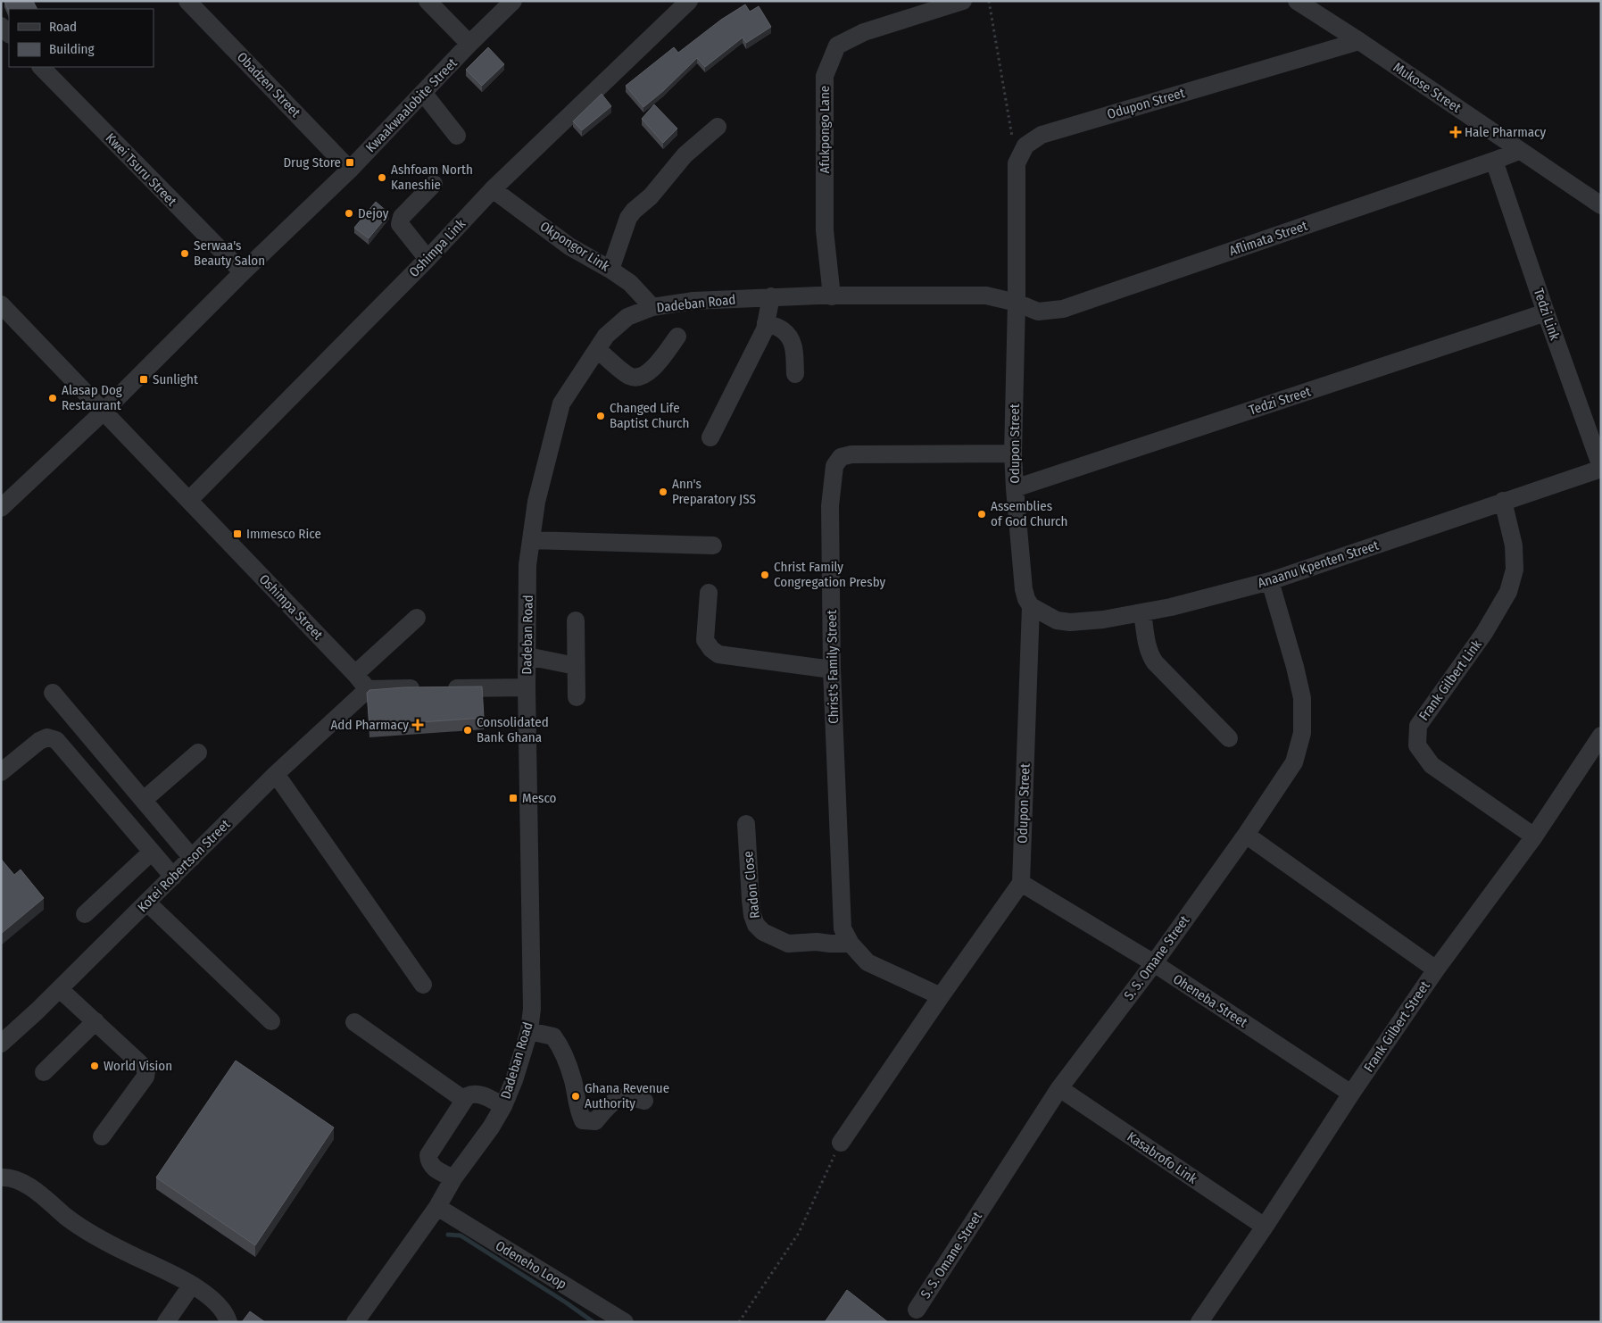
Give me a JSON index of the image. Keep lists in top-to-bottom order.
{
  "streets": {
    "street": [
      "Obadzen Street",
      "Mukose Street",
      "Odupon Street",
      "Kwaakwaalobite Street",
      "Afukpongo Lane",
      "Kwei Tsuru Street",
      "Aflimata Street",
      "Okpongor Link",
      "Oshimpa Link",
      "Dadeban Road",
      "Tedzi Link",
      "Tedzi Street",
      "Anaanu Kpenten Street",
      "Oshimpa Street",
      "Christ's Family Street",
      "Frank Gilbert Link",
      "Kotei Robertson Street",
      "Radon Close",
      "S. S. Omane Street",
      "Oheneba Street",
      "Frank Gilbert Street",
      "Kasabrofo Link",
      "Odeneho Loop"
    ]
  },
  "crossings": [
    ["Obadzen Street", "Kwaakwaalobite Street"],
    ["Mukose Street", "Odupon Street"],
    ["Mukose Street", "Aflimata Street"],
    ["Odupon Street", "Aflimata Street"],
    ["Odupon Street", "Dadeban Road"],
    ["Odupon Street", "Tedzi Street"],
    ["Odupon Street", "Anaanu Kpenten Street"],
    ["Odupon Street", "Christ's Family Street"],
    ["Odupon Street", "Oheneba Street"],
    ["Kwaakwaalobite Street", "Kwei Tsuru Street"],
    ["Kwaakwaalobite Street", "Oshimpa Street"],
    ["Afukpongo Lane", "Dadeban Road"],
    ["Aflimata Street", "Dadeban Road"],
    ["Aflimata Street", "Tedzi Link"],
    ["Okpongor Link", "Oshimpa Link"],
    ["Okpongor Link", "Dadeban Road"],
    ["Oshimpa Link", "Oshimpa Street"],
    ["Dadeban Road", "Odeneho Loop"],
    ["Tedzi Link", "Tedzi Street"],
    ["Tedzi Link", "Anaanu Kpenten Street"],
    ["Anaanu Kpenten Street", "Frank Gilbert Link"],
    ["Anaanu Kpenten Street", "S. S. Omane Street"],
    ["Oshimpa Street", "Kotei Robertson Street"],
    ["Christ's Family Street", "Radon Close"],
    ["Frank Gilbert Link", "Frank Gilbert Street"],
    ["S. S. Omane Street", "Oheneba Street"],
    ["S. S. Omane Street", "Kasabrofo Link"],
    ["Oheneba Street", "Frank Gilbert Street"],
    ["Frank Gilbert Street", "Kasabrofo Link"]
  ],
  "places": {
    "health": ["Hale Pharmacy", "Add Pharmacy"],
    "transit": [
      "Drug Store",
      "Sunlight",
      "Immesco Rice",
      "Mesco"
    ],
    "other": [
      "Ashfoam North Kaneshie",
      "Dejoy",
      "Serwaa's Beauty Salon",
      "Alasap Dog Restaurant",
      "Changed Life Baptist Church",
      "Ann's Preparatory JSS",
      "Assemblies of God Church",
      "Christ Family Congregation Presby",
      "Consolidated Bank Ghana",
      "World Vision",
      "Ghana Revenue Authority"
    ]
  },
  "legend": ["Road", "Building"]
}
